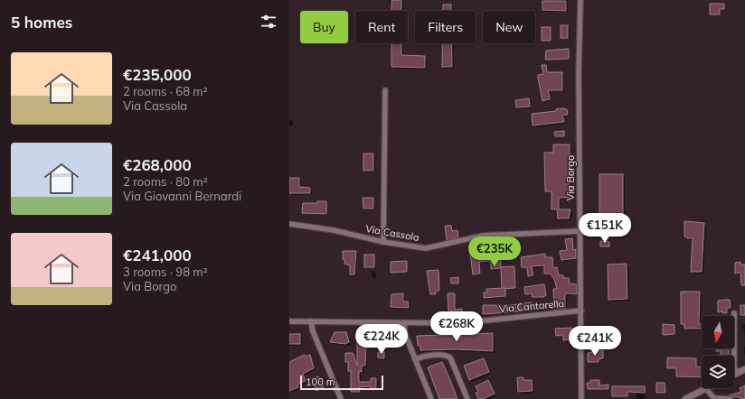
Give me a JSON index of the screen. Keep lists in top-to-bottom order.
{
  "streets": {
    "street": ["Via Borgo", "Via Cassola", "Via Cantarella"]
  },
  "crossings": [
    ["Via Borgo", "Via Cassola"],
    ["Via Borgo", "Via Cantarella"]
  ],
  "scale_bar": "100 m",
  "north": "bottom",
  "page": {
    "heading": "5 homes",
    "chip": [
      "Buy",
      "Rent",
      "Filters",
      "New"
    ],
    "list": [
      {
        "name": "€235,000",
        "note": "2 rooms · 68 m² · Via Cassola"
      },
      {
        "name": "€268,000",
        "note": "2 rooms · 80 m² · Via Giovanni Bernardi"
      },
      {
        "name": "€241,000",
        "note": "3 rooms · 98 m² · Via Borgo"
      }
    ],
    "price": [
      "€151K",
      "€235K",
      "€268K",
      "€224K",
      "€241K"
    ],
    "scale": "100 m"
  }
}
